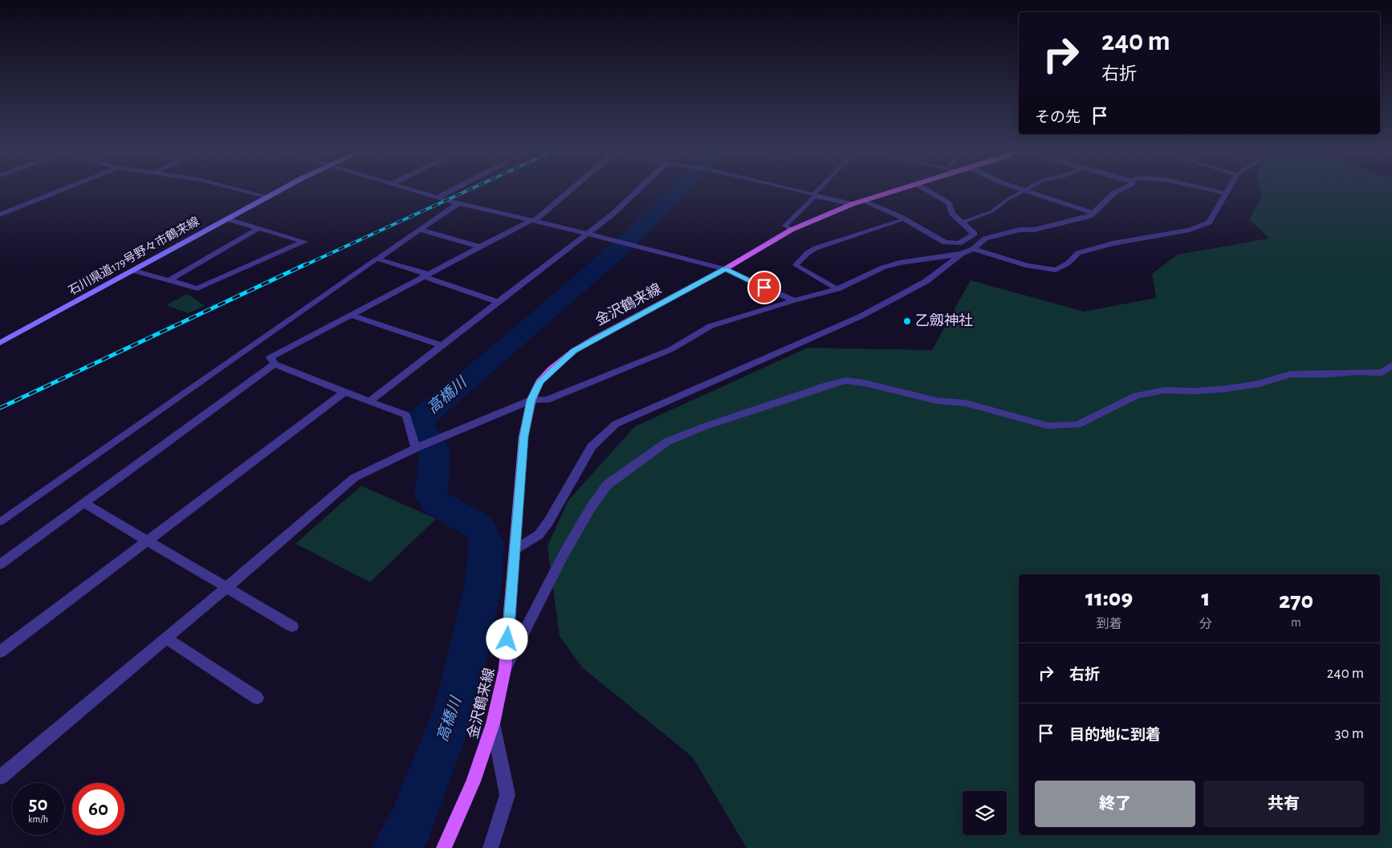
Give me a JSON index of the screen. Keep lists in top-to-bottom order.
{
  "streets": {
    "main road": ["石川県道179号野々市鶴来線", "金沢鶴来線"]
  },
  "water": ["高橋川"],
  "places": ["乙劔神社"],
  "page": {
    "turn": ["240 m", "右折"],
    "then": "その先",
    "eta": [
      "11:09",
      "到着",
      "1",
      "分",
      "270",
      "m"
    ],
    "list": [
      {
        "name": "右折",
        "value": "240 m"
      },
      {
        "name": "目的地に到着",
        "value": "30 m"
      }
    ],
    "buttons": ["終了", "共有"],
    "speed": "50 km/h",
    "limit": "60"
  }
}
